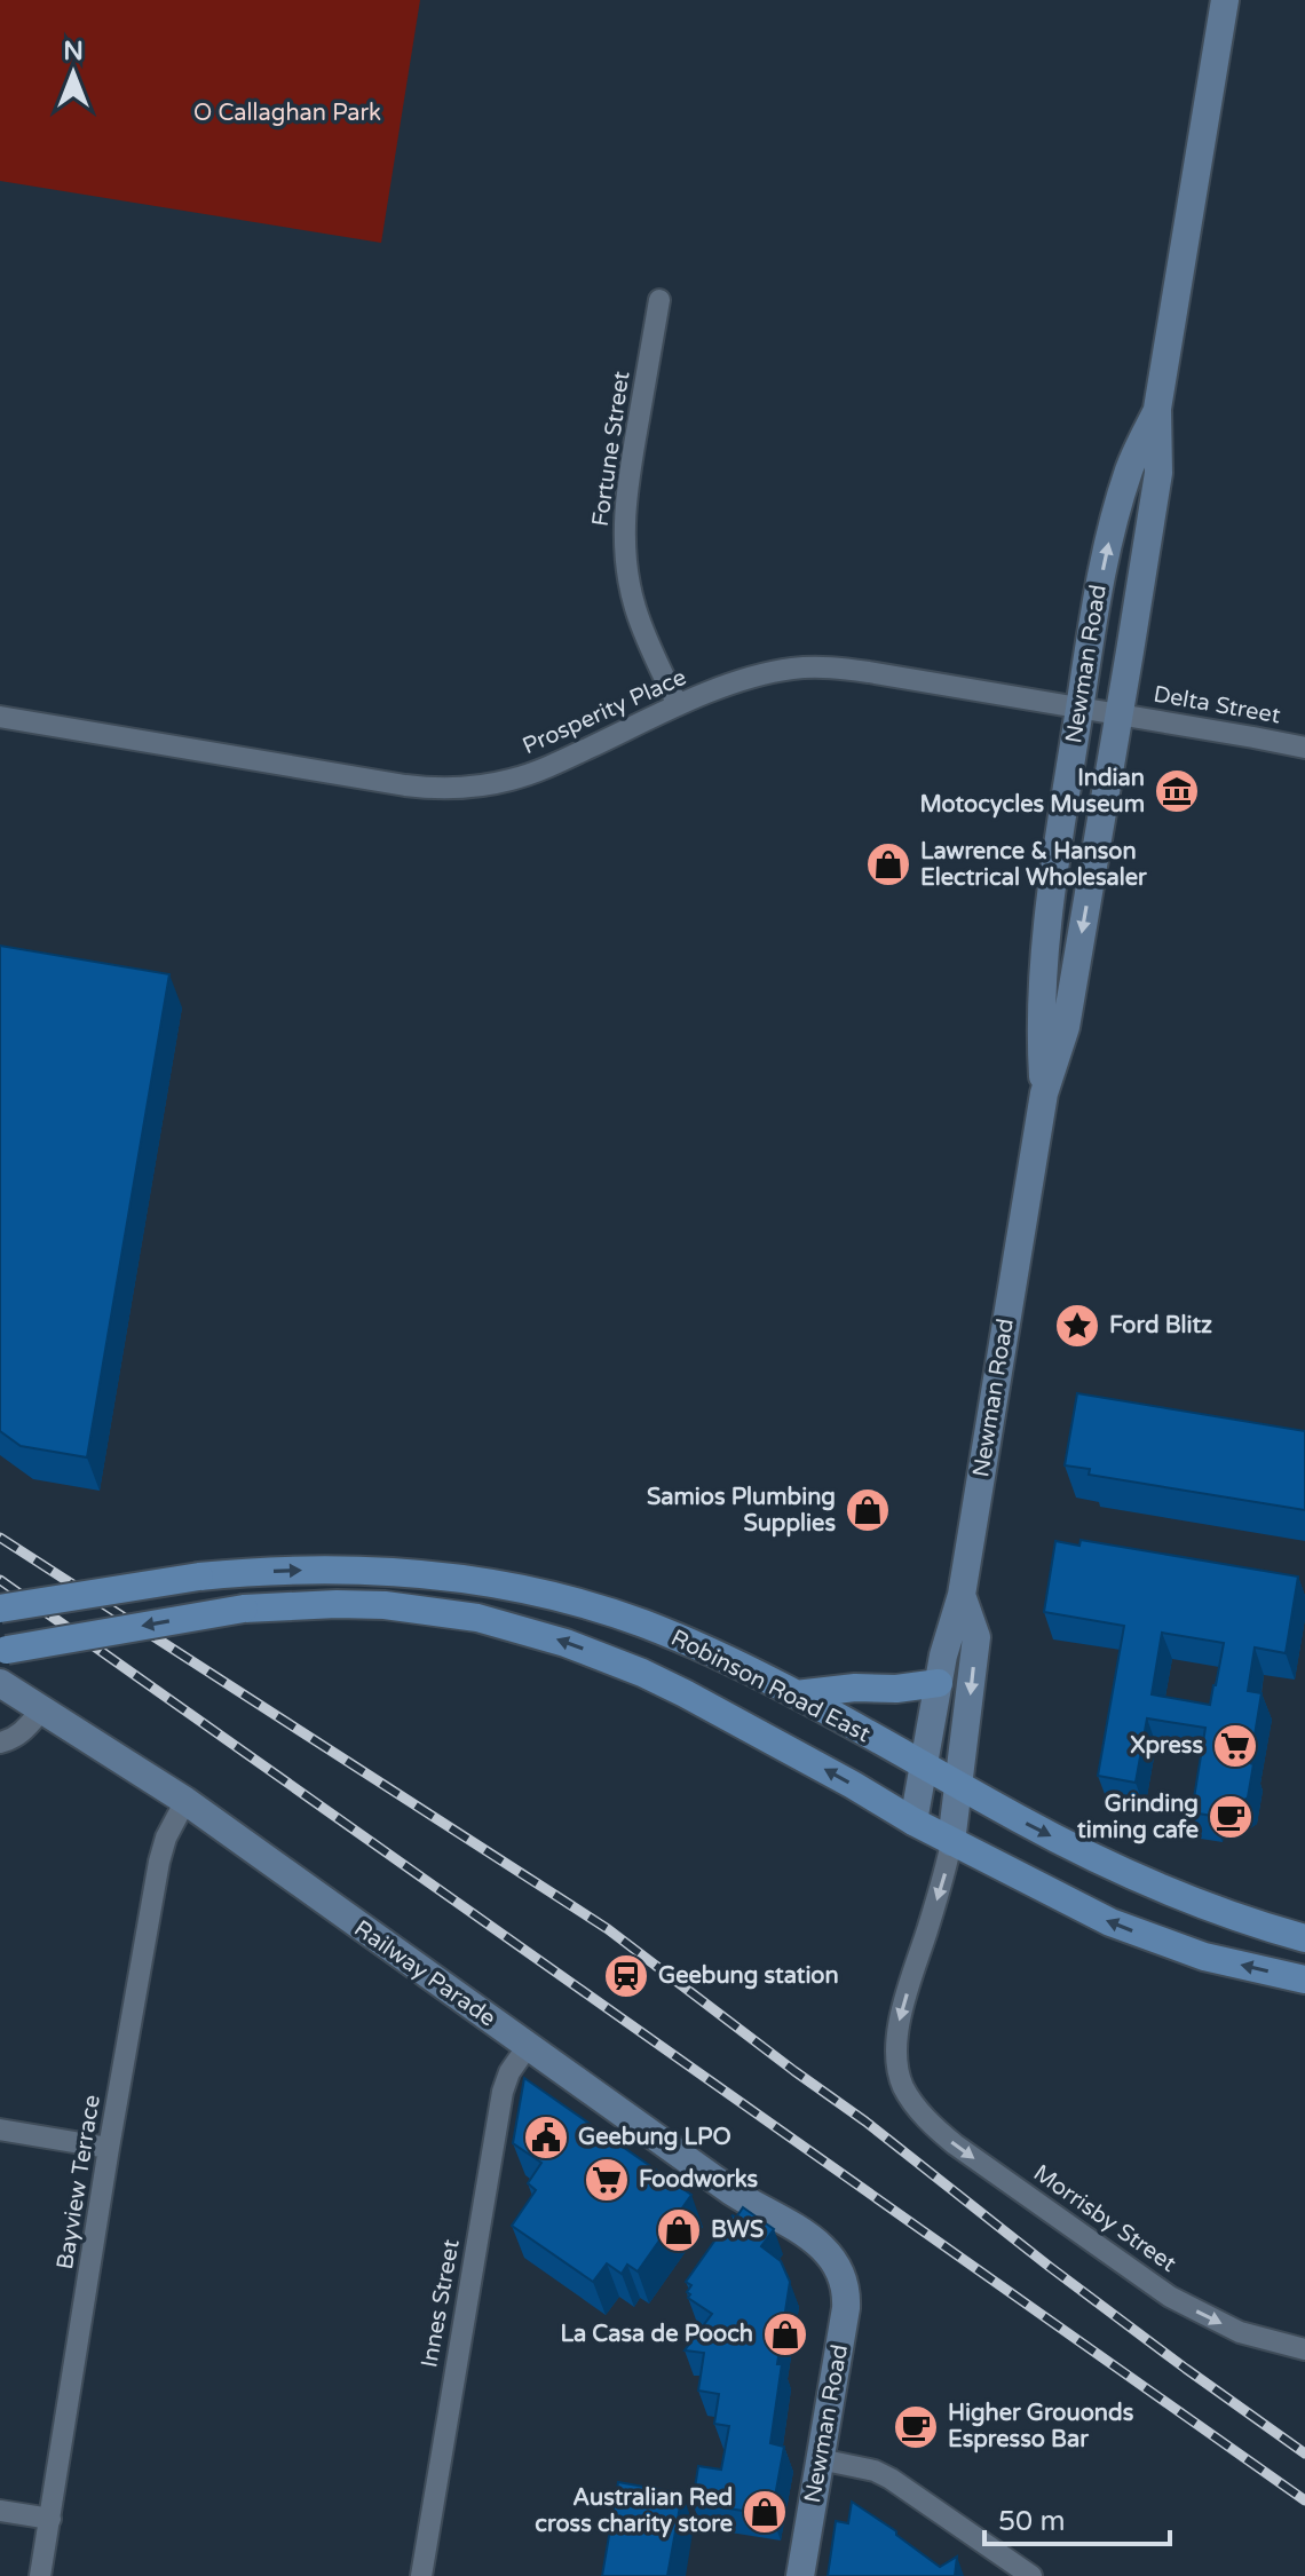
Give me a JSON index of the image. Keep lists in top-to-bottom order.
{
  "streets": {
    "main road": ["Newman Road", "Robinson Road East", "Railway Parade"],
    "street": [
      "Fortune Street",
      "Delta Street",
      "Prosperity Place",
      "Bayview Terrace",
      "Morrisby Street",
      "Innes Street"
    ]
  },
  "crossings": [
    ["Fortune Street", "Prosperity Place"],
    ["Newman Road", "Delta Street"],
    ["Newman Road", "Prosperity Place"],
    ["Newman Road", "Robinson Road East"],
    ["Newman Road", "Railway Parade"],
    ["Newman Road", "Morrisby Street"],
    ["Delta Street", "Prosperity Place"],
    ["Railway Parade", "Bayview Terrace"],
    ["Railway Parade", "Innes Street"]
  ],
  "one_way": ["Morrisby Street"],
  "parks": ["O Callaghan Park"],
  "places": {
    "museum": ["Indian Motocycles Museum"],
    "shop": [
      "Lawrence & Hanson Electrical Wholesaler",
      "Samios Plumbing Supplies",
      "BWS",
      "La Casa de Pooch",
      "Australian Red cross charity store"
    ],
    "place": ["Ford Blitz"],
    "supermarket": ["Xpress", "Foodworks"],
    "cafe": ["Grinding timing cafe", "Higher Grouonds Espresso Bar"],
    "station": ["Geebung station"],
    "public building": ["Geebung LPO"]
  },
  "scale_bar": "50 m",
  "north": "top"
}
